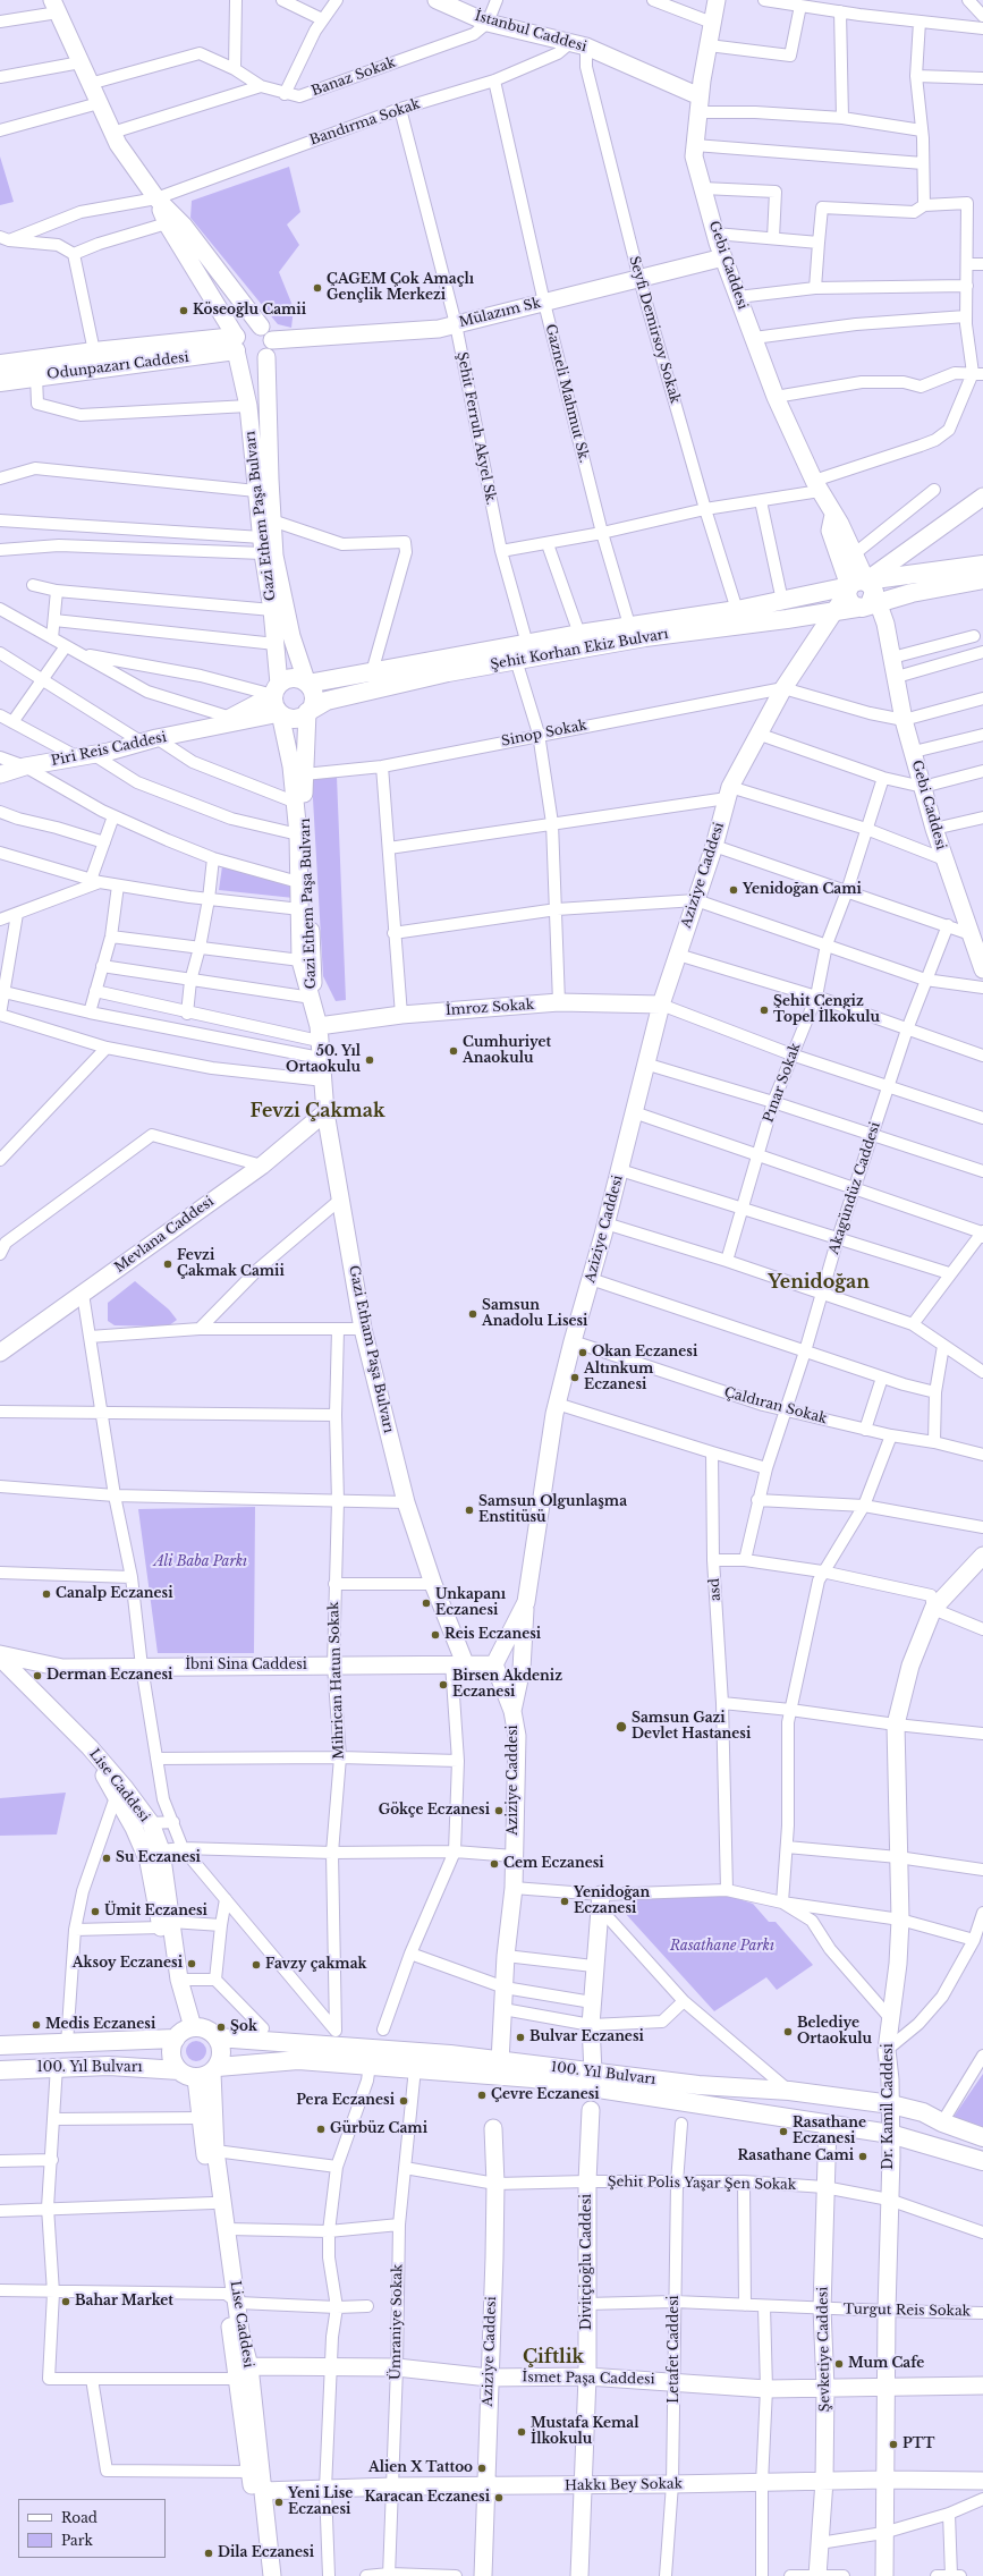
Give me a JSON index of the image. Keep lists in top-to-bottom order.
{
  "streets": {
    "main road": [
      "İstanbul Caddesi",
      "Gebi Caddesi",
      "Mülazım Sk",
      "Odunpazarı Caddesi",
      "Gazi Ethem Paşa Bulvarı",
      "Şehit Korhan Ekiz Bulvarı",
      "Piri Reis Caddesi",
      "Aziziye Caddesi",
      "İmroz Sokak",
      "Mevlana Caddesi",
      "Gazi Etham Paşa Bulvarı",
      "İbni Sina Caddesi",
      "Lise Caddesi",
      "100. Yıl Bulvarı",
      "Dr. Kamil Caddesi",
      "Divitçioğlu Caddesi",
      "Şevketiye Caddesi",
      "İsmet Paşa Caddesi",
      "Hakkı Bey Sokak"
    ],
    "street": [
      "Banaz Sokak",
      "Bandırma Sokak",
      "Seyfi Demirsoy Sokak",
      "Gazneli Mahmut Sk.",
      "Şehit Ferruh Akyel Sk.",
      "Sinop Sokak",
      "Pınar Sokak",
      "Akagündüz Caddesi",
      "Çaldıran Sokak",
      "asd",
      "Mihrican Hatun Sokak",
      "Şehit Polis Yaşar Şen Sokak",
      "Turgut Reis Sokak",
      "Ümraniye Sokak",
      "Letafet Caddesi"
    ]
  },
  "crossings": [
    ["İstanbul Caddesi", "Banaz Sokak"],
    ["İstanbul Caddesi", "Bandırma Sokak"],
    ["İstanbul Caddesi", "Gebi Caddesi"],
    ["İstanbul Caddesi", "Seyfi Demirsoy Sokak"],
    ["Banaz Sokak", "Gazi Ethem Paşa Bulvarı"],
    ["Bandırma Sokak", "Seyfi Demirsoy Sokak"],
    ["Bandırma Sokak", "Gazneli Mahmut Sk."],
    ["Bandırma Sokak", "Şehit Ferruh Akyel Sk."],
    ["Bandırma Sokak", "Gazi Ethem Paşa Bulvarı"],
    ["Gebi Caddesi", "Mülazım Sk"],
    ["Gebi Caddesi", "Şehit Korhan Ekiz Bulvarı"],
    ["Mülazım Sk", "Seyfi Demirsoy Sokak"],
    ["Mülazım Sk", "Odunpazarı Caddesi"],
    ["Mülazım Sk", "Gazneli Mahmut Sk."],
    ["Mülazım Sk", "Şehit Ferruh Akyel Sk."],
    ["Mülazım Sk", "Gazi Ethem Paşa Bulvarı"],
    ["Seyfi Demirsoy Sokak", "Şehit Korhan Ekiz Bulvarı"],
    ["Odunpazarı Caddesi", "Gazi Ethem Paşa Bulvarı"],
    ["Gazneli Mahmut Sk.", "Şehit Korhan Ekiz Bulvarı"],
    ["Şehit Ferruh Akyel Sk.", "Şehit Korhan Ekiz Bulvarı"],
    ["Gazi Ethem Paşa Bulvarı", "Şehit Korhan Ekiz Bulvarı"],
    ["Gazi Ethem Paşa Bulvarı", "Sinop Sokak"],
    ["Gazi Ethem Paşa Bulvarı", "Piri Reis Caddesi"],
    ["Gazi Ethem Paşa Bulvarı", "Gazi Etham Paşa Bulvarı"],
    ["Şehit Korhan Ekiz Bulvarı", "Piri Reis Caddesi"],
    ["Şehit Korhan Ekiz Bulvarı", "Aziziye Caddesi"],
    ["Sinop Sokak", "Aziziye Caddesi"],
    ["Aziziye Caddesi", "İmroz Sokak"],
    ["Aziziye Caddesi", "Çaldıran Sokak"],
    ["Aziziye Caddesi", "İbni Sina Caddesi"],
    ["Aziziye Caddesi", "100. Yıl Bulvarı"],
    ["Aziziye Caddesi", "Şehit Polis Yaşar Şen Sokak"],
    ["Aziziye Caddesi", "İsmet Paşa Caddesi"],
    ["Aziziye Caddesi", "Hakkı Bey Sokak"],
    ["İmroz Sokak", "Gazi Etham Paşa Bulvarı"],
    ["Akagündüz Caddesi", "Çaldıran Sokak"],
    ["Mevlana Caddesi", "Gazi Etham Paşa Bulvarı"],
    ["Gazi Etham Paşa Bulvarı", "İbni Sina Caddesi"],
    ["İbni Sina Caddesi", "Mihrican Hatun Sokak"],
    ["Lise Caddesi", "100. Yıl Bulvarı"],
    ["Lise Caddesi", "İsmet Paşa Caddesi"],
    ["Lise Caddesi", "Hakkı Bey Sokak"],
    ["100. Yıl Bulvarı", "Dr. Kamil Caddesi"],
    ["100. Yıl Bulvarı", "Ümraniye Sokak"],
    ["100. Yıl Bulvarı", "Şevketiye Caddesi"],
    ["Dr. Kamil Caddesi", "Şehit Polis Yaşar Şen Sokak"],
    ["Dr. Kamil Caddesi", "Turgut Reis Sokak"],
    ["Dr. Kamil Caddesi", "İsmet Paşa Caddesi"],
    ["Dr. Kamil Caddesi", "Hakkı Bey Sokak"],
    ["Şehit Polis Yaşar Şen Sokak", "Divitçioğlu Caddesi"],
    ["Şehit Polis Yaşar Şen Sokak", "Ümraniye Sokak"],
    ["Şehit Polis Yaşar Şen Sokak", "Letafet Caddesi"],
    ["Şehit Polis Yaşar Şen Sokak", "Şevketiye Caddesi"],
    ["Divitçioğlu Caddesi", "Turgut Reis Sokak"],
    ["Divitçioğlu Caddesi", "İsmet Paşa Caddesi"],
    ["Divitçioğlu Caddesi", "Hakkı Bey Sokak"],
    ["Turgut Reis Sokak", "Letafet Caddesi"],
    ["Turgut Reis Sokak", "Şevketiye Caddesi"],
    ["Ümraniye Sokak", "İsmet Paşa Caddesi"],
    ["Ümraniye Sokak", "Hakkı Bey Sokak"],
    ["Letafet Caddesi", "İsmet Paşa Caddesi"],
    ["Letafet Caddesi", "Hakkı Bey Sokak"],
    ["Şevketiye Caddesi", "İsmet Paşa Caddesi"],
    ["Şevketiye Caddesi", "Hakkı Bey Sokak"]
  ],
  "districts": ["Fevzi Çakmak", "Yenidoğan", "Çiftlik"],
  "parks": ["Ali Baba Parkı", "Rasathane Parkı"],
  "places": [
    "ÇAGEM Çok Amaçlı Gençlik Merkezi",
    "Köseoğlu Camii",
    "Yenidoğan Cami",
    "Şehit Cengiz Topel İlkokulu",
    "Cumhuriyet Anaokulu",
    "50. Yıl Ortaokulu",
    "Fevzi Çakmak Camii",
    "Samsun Anadolu Lisesi",
    "Okan Eczanesi",
    "Altınkum Eczanesi",
    "Samsun Olgunlaşma Enstitüsü",
    "Canalp Eczanesi",
    "Unkapanı Eczanesi",
    "Reis Eczanesi",
    "Derman Eczanesi",
    "Birsen Akdeniz Eczanesi",
    "Samsun Gazi Devlet Hastanesi",
    "Gökçe Eczanesi",
    "Su Eczanesi",
    "Cem Eczanesi",
    "Yenidoğan Eczanesi",
    "Ümit Eczanesi",
    "Aksoy Eczanesi",
    "Favzy çakmak",
    "Medis Eczanesi",
    "Şok",
    "Belediye Ortaokulu",
    "Bulvar Eczanesi",
    "Çevre Eczanesi",
    "Pera Eczanesi",
    "Gürbüz Cami",
    "Rasathane Eczanesi",
    "Rasathane Cami",
    "Bahar Market",
    "Mum Cafe",
    "Mustafa Kemal İlkokulu",
    "PTT",
    "Alien X Tattoo",
    "Karacan Eczanesi",
    "Yeni Lise Eczanesi",
    "Dila Eczanesi"
  ],
  "legend": ["Road", "Park"]
}
